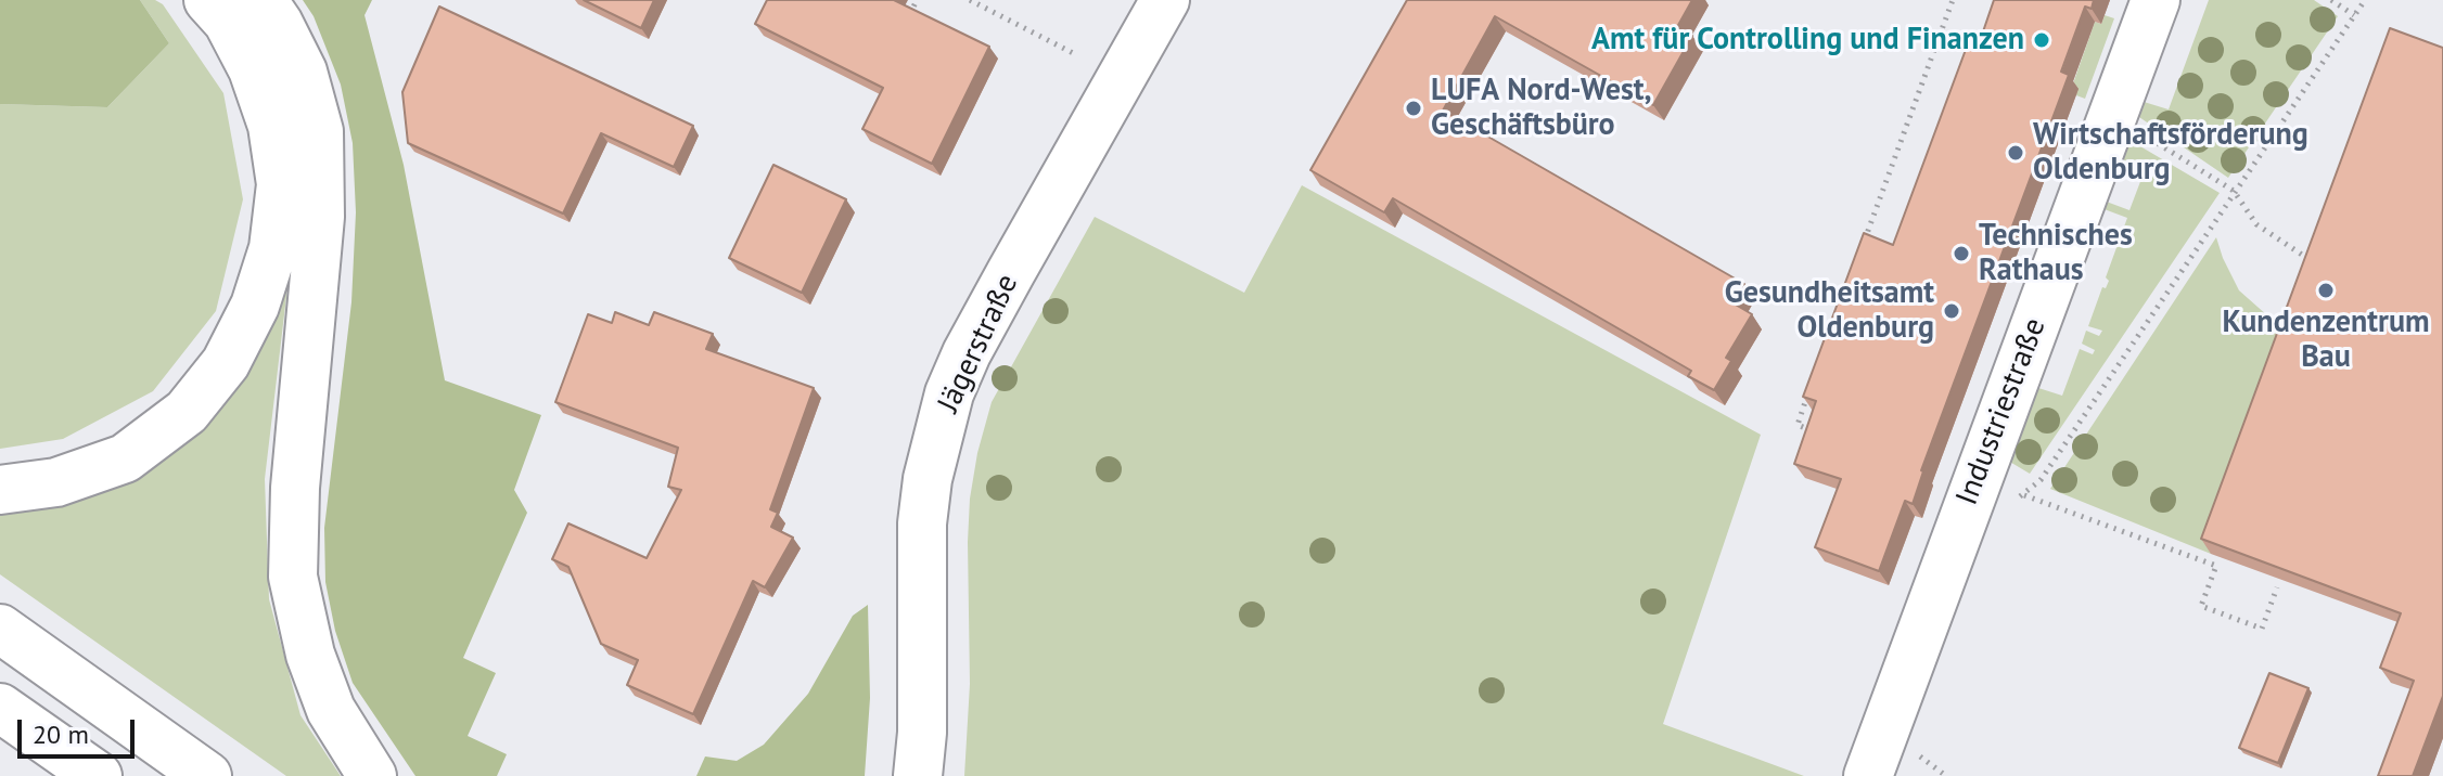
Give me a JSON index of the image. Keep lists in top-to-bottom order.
{
  "streets": {
    "main road": ["Jägerstraße", "Industriestraße"]
  },
  "places": [
    "Amt für Controlling und Finanzen",
    "LUFA Nord-West, Geschäftsbüro",
    "Wirtschaftsförderung Oldenburg",
    "Technisches Rathaus",
    "Kundenzentrum Bau",
    "Gesundheitsamt Oldenburg"
  ],
  "scale_bar": "20 m"
}
